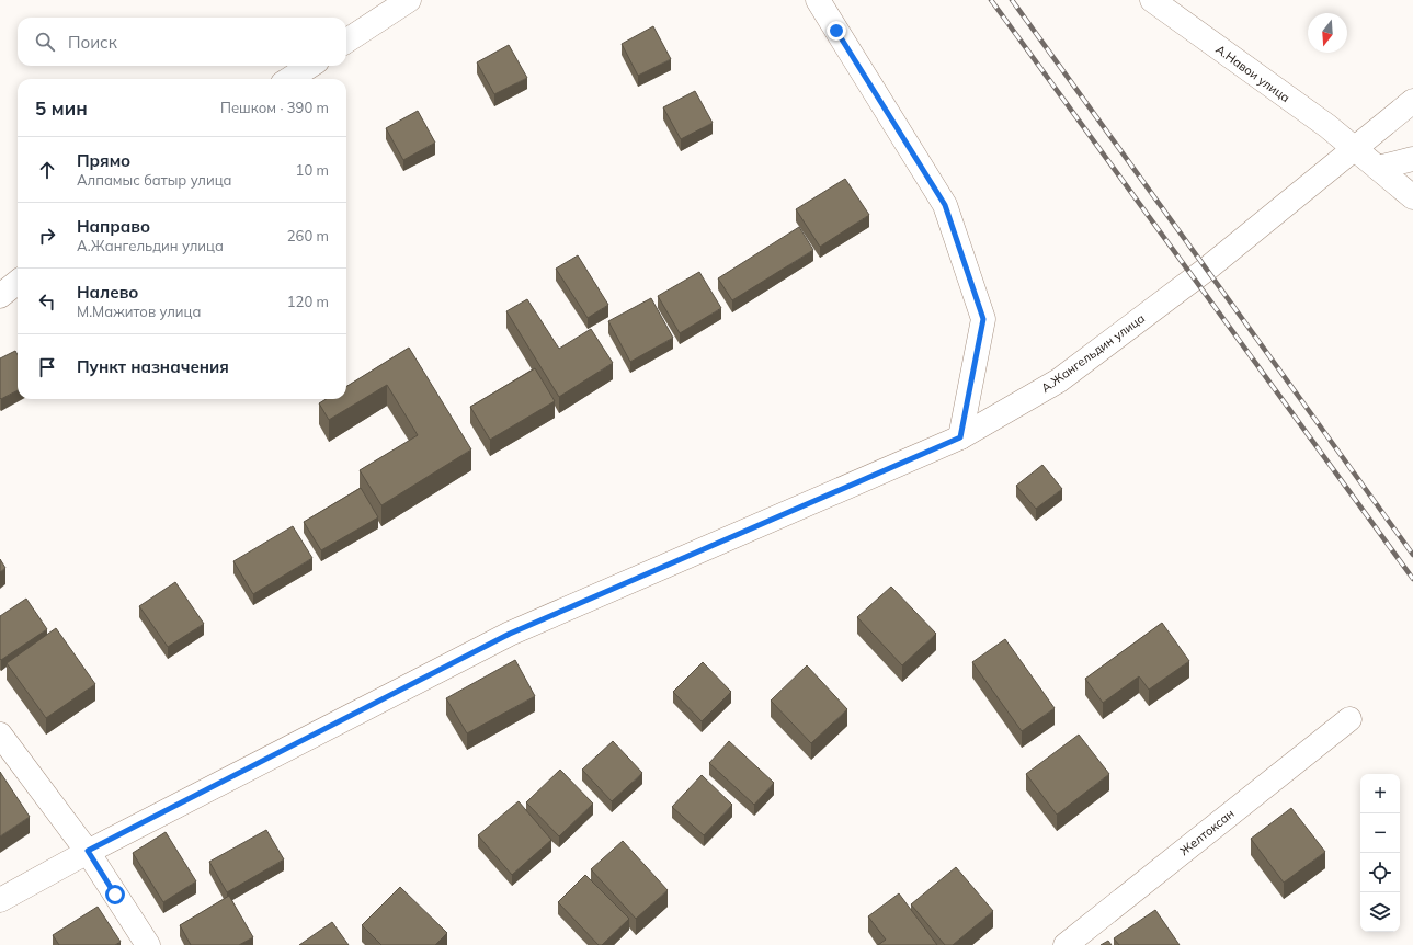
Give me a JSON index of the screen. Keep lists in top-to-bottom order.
{
  "streets": {
    "street": ["А.Навои улица", "А.Жангельдин улица", "Желтоксан"]
  },
  "crossings": [
    ["А.Навои улица", "А.Жангельдин улица"]
  ],
  "north": "bottom",
  "page": {
    "search": "Поиск",
    "heading": ["5 мин", "Пешком · 390 m"],
    "list": [
      ["Прямо", "Алпамыс батыр улица", "10 m"],
      ["Направо", "А.Жангельдин улица", "260 m"],
      ["Налево", "М.Мажитов улица", "120 m"],
      "Пункт назначения"
    ],
    "map_buttons": ["+", "−"]
  }
}
